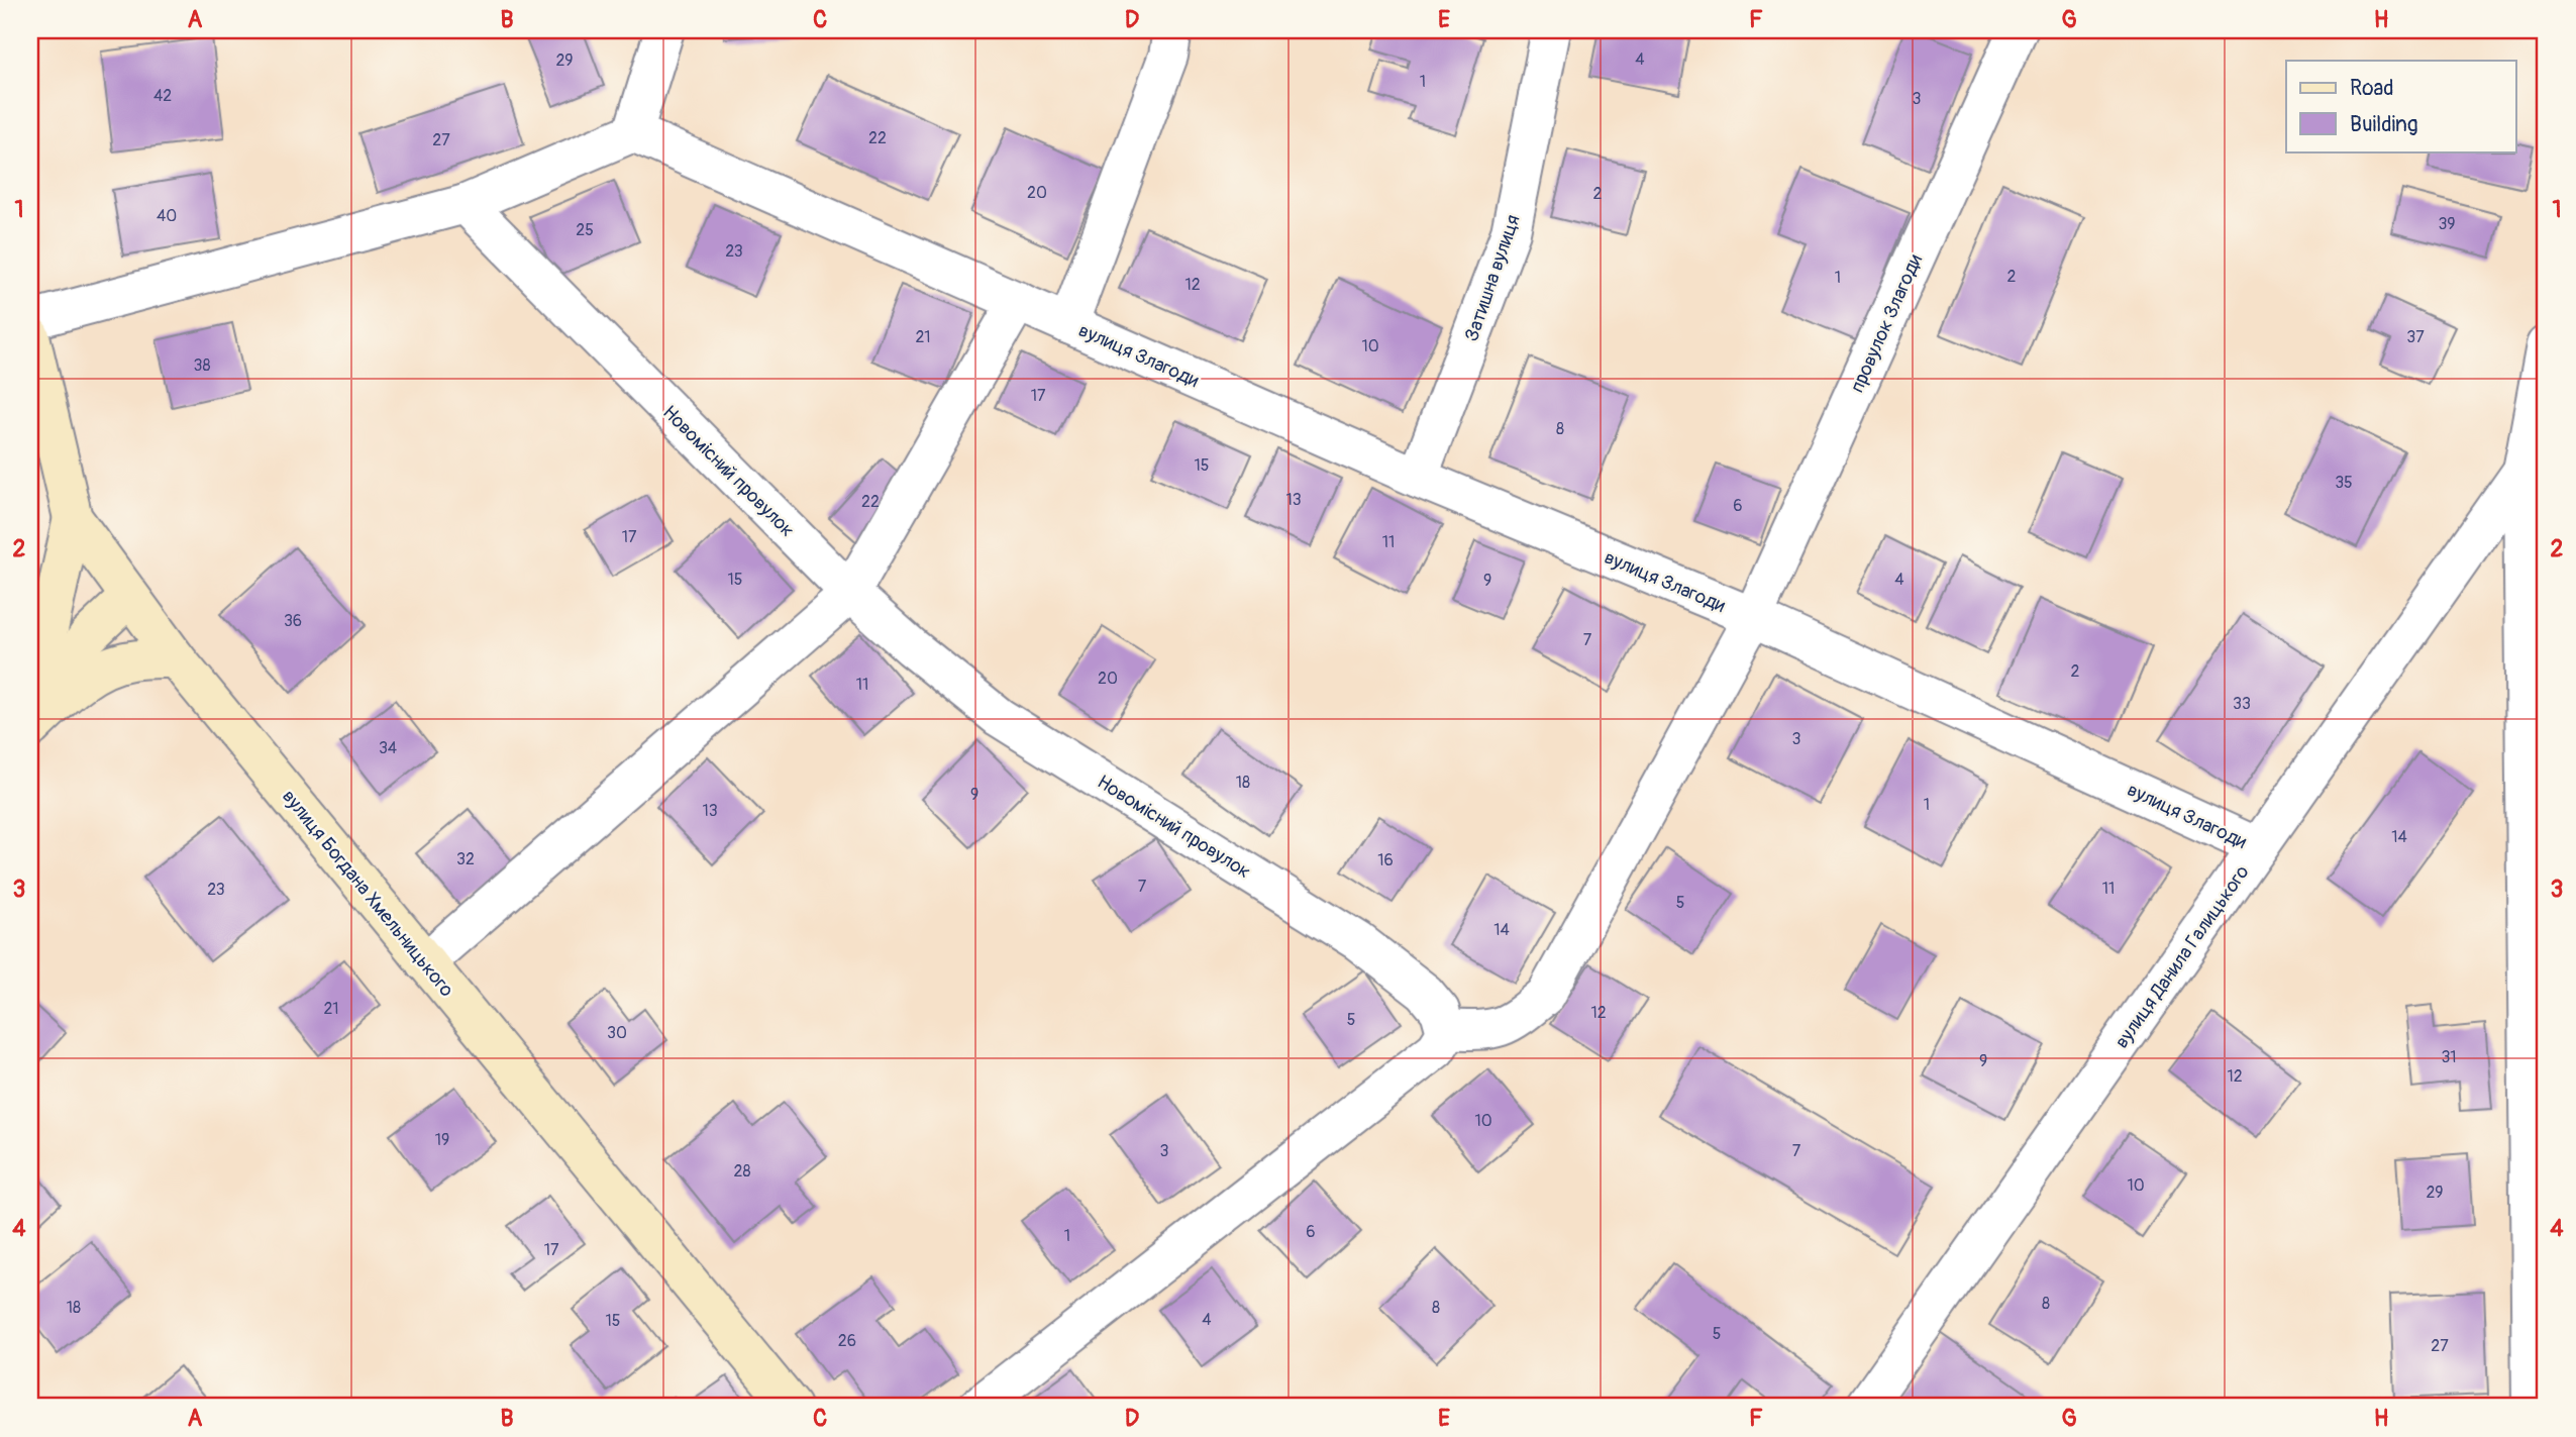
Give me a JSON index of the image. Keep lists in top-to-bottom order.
{
  "streets": {
    "main road": ["вулиця Богдана Хмельницького"],
    "street": [
      "Затишна вулиця",
      "провулок Злагоди",
      "вулиця Злагоди",
      "Новомісний провулок",
      "вулиця Данила Галицького"
    ]
  },
  "crossings": [
    ["Затишна вулиця", "вулиця Злагоди"],
    ["провулок Злагоди", "вулиця Злагоди"],
    ["провулок Злагоди", "Новомісний провулок"],
    ["вулиця Злагоди", "вулиця Данила Галицького"]
  ],
  "house_numbers": [
    "4",
    "29",
    "1",
    "42",
    "3",
    "22",
    "27",
    "20",
    "2",
    "40",
    "39",
    "25",
    "23",
    "2",
    "1",
    "12",
    "21",
    "37",
    "10",
    "38",
    "17",
    "8",
    "15",
    "35",
    "13",
    "22",
    "6",
    "17",
    "11",
    "15",
    "4",
    "9",
    "36",
    "7",
    "2",
    "20",
    "11",
    "33",
    "3",
    "34",
    "18",
    "9",
    "1",
    "13",
    "14",
    "32",
    "16",
    "7",
    "11",
    "23",
    "5",
    "14",
    "21",
    "12",
    "5",
    "30",
    "31",
    "9",
    "12",
    "10",
    "19",
    "3",
    "7",
    "28",
    "10",
    "29",
    "6",
    "1",
    "17",
    "8",
    "18",
    "8",
    "4",
    "15",
    "5",
    "26",
    "27"
  ],
  "legend": ["Road", "Building"],
  "grid": {
    "columns": [
      "A",
      "B",
      "C",
      "D",
      "E",
      "F",
      "G",
      "H"
    ],
    "rows": [
      "1",
      "2",
      "3",
      "4"
    ]
  }
}
